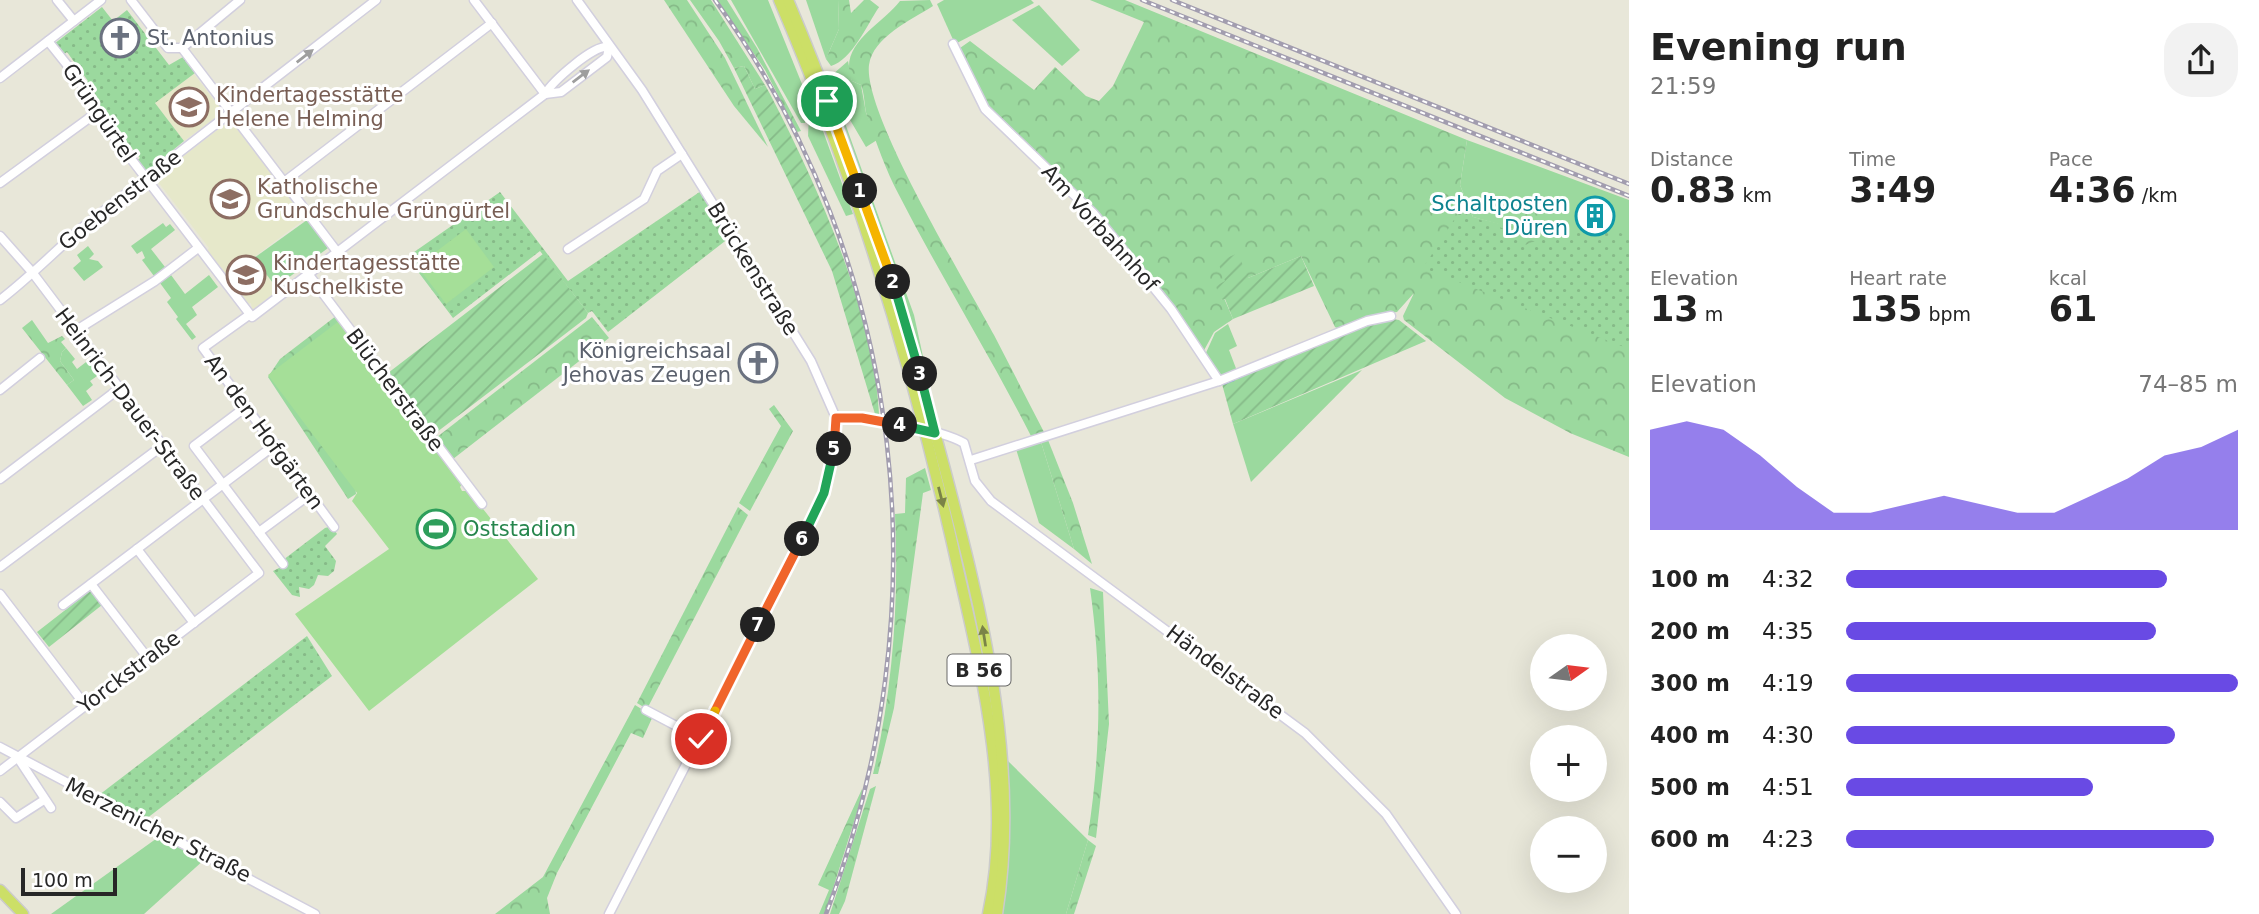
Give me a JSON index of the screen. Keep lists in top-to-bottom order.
{
  "streets": {
    "main road": ["B 56"],
    "street": [
      "Grüngürtel",
      "Goebenstraße",
      "Am Vorbahnhof",
      "Brückenstraße",
      "Blücherstraße",
      "Heinrich-Dauer-Straße",
      "An den Hofgärten",
      "Yorckstraße",
      "Händelstraße",
      "Merzenicher Straße"
    ]
  },
  "crossings": [
    ["Grüngürtel", "Goebenstraße"],
    ["Grüngürtel", "An den Hofgärten"],
    ["Goebenstraße", "Heinrich-Dauer-Straße"],
    ["Heinrich-Dauer-Straße", "Yorckstraße"],
    ["Yorckstraße", "Merzenicher Straße"]
  ],
  "one_way": ["Goebenstraße"],
  "places": {
    "church": ["St. Antonius", "Königreichsaal Jehovas Zeugen"],
    "school or university": ["Kindertagesstätte Helene Helming", "Katholische Grundschule Grüngürtel", "Kindertagesstätte Kuschelkiste"],
    "building": ["Schaltposten Düren"],
    "sports": ["Oststadion"]
  },
  "scale_bar": "100 m",
  "north": "right",
  "page": {
    "heading": ["Evening run", "21:59"],
    "stats": [
      ["Distance", "0.83 km"],
      ["Time", "3:49"],
      ["Pace", "4:36 /km"],
      ["Elevation", "13 m"],
      ["Heart rate", "135 bpm"],
      ["kcal", "61"]
    ],
    "pins": [
      "1",
      "2",
      "3",
      "4",
      "5",
      "6",
      "7"
    ],
    "chart": ["Elevation", "74–85 m"],
    "list": [
      {
        "name": "100 m",
        "note": "4:32"
      },
      {
        "name": "200 m",
        "note": "4:35"
      },
      {
        "name": "300 m",
        "note": "4:19"
      },
      {
        "name": "400 m",
        "note": "4:30"
      },
      {
        "name": "500 m",
        "note": "4:51"
      },
      {
        "name": "600 m",
        "note": "4:23"
      }
    ],
    "map_buttons": ["+", "−"],
    "scale": "100 m"
  }
}
